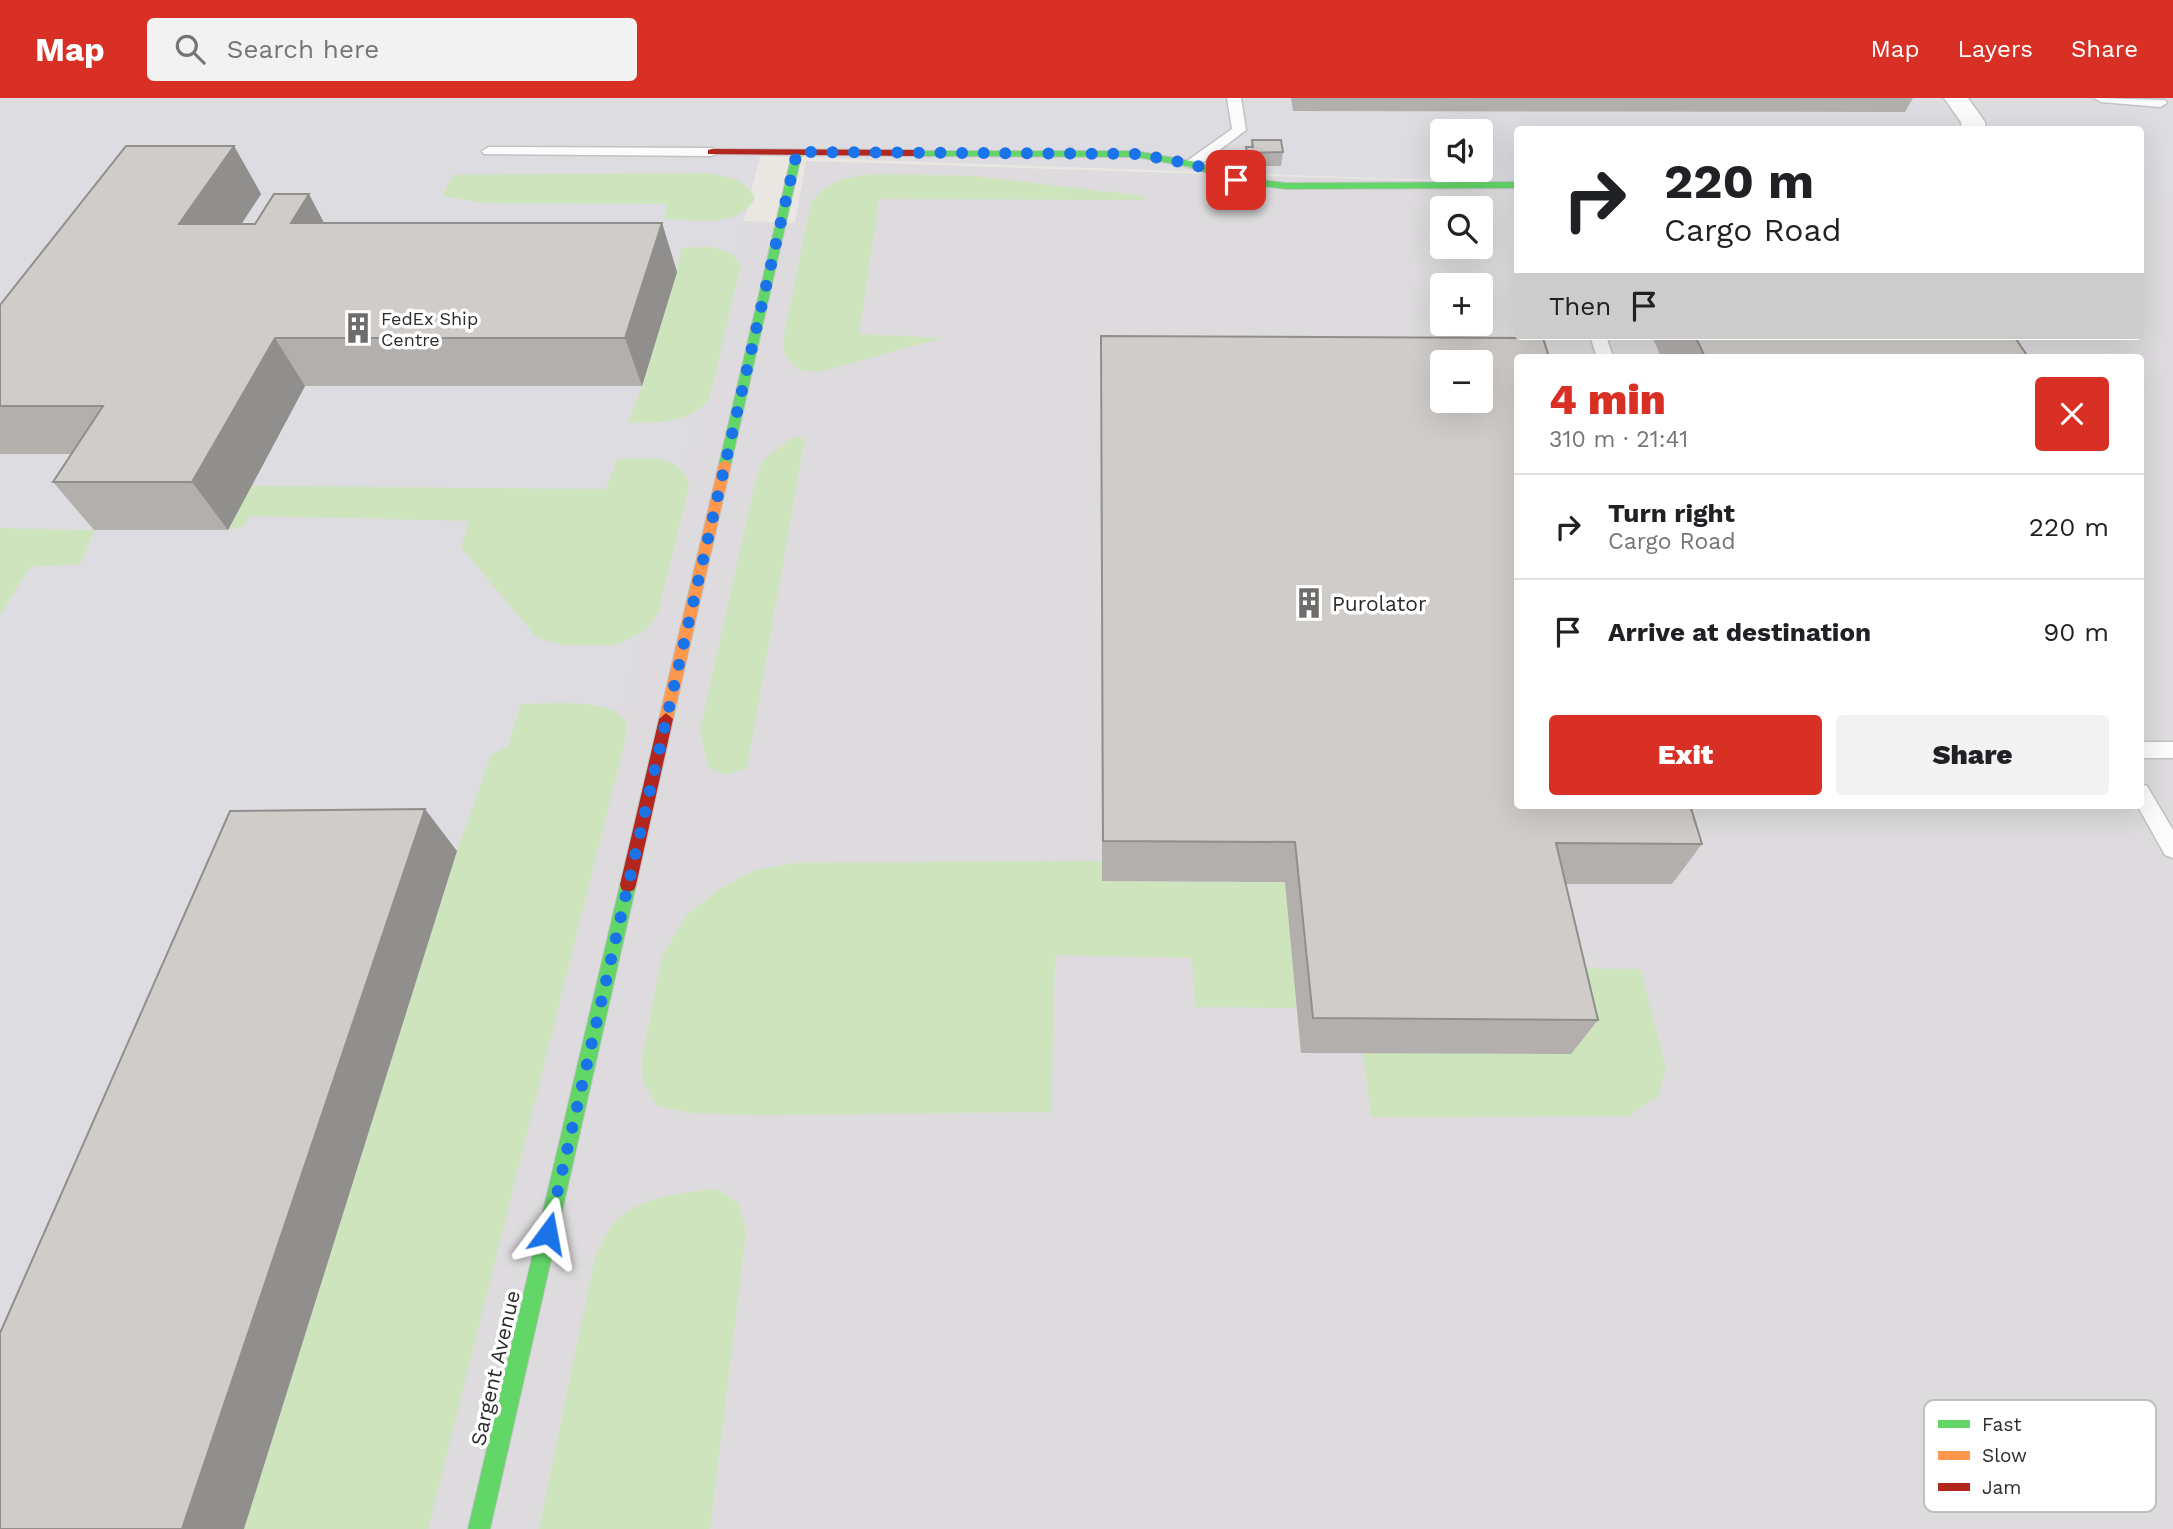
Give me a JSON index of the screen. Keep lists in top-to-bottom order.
{
  "streets": {
    "street": ["Sargent Avenue"]
  },
  "places": {
    "building": ["FedEx Ship Centre", "Purolator"]
  },
  "legend": ["Fast", "Slow", "Jam"],
  "page": {
    "header": "Map",
    "search": "Search here",
    "nav": ["Map", "Layers", "Share"],
    "map_buttons": ["+", "−"],
    "turn": ["220 m", "Cargo Road"],
    "then": "Then",
    "heading": ["4 min", "310 m · 21:41"],
    "list": [
      {
        "name": "Turn right",
        "note": "Cargo Road",
        "value": "220 m"
      },
      {
        "name": "Arrive at destination",
        "value": "90 m"
      }
    ],
    "buttons": ["Exit", "Share"]
  }
}
